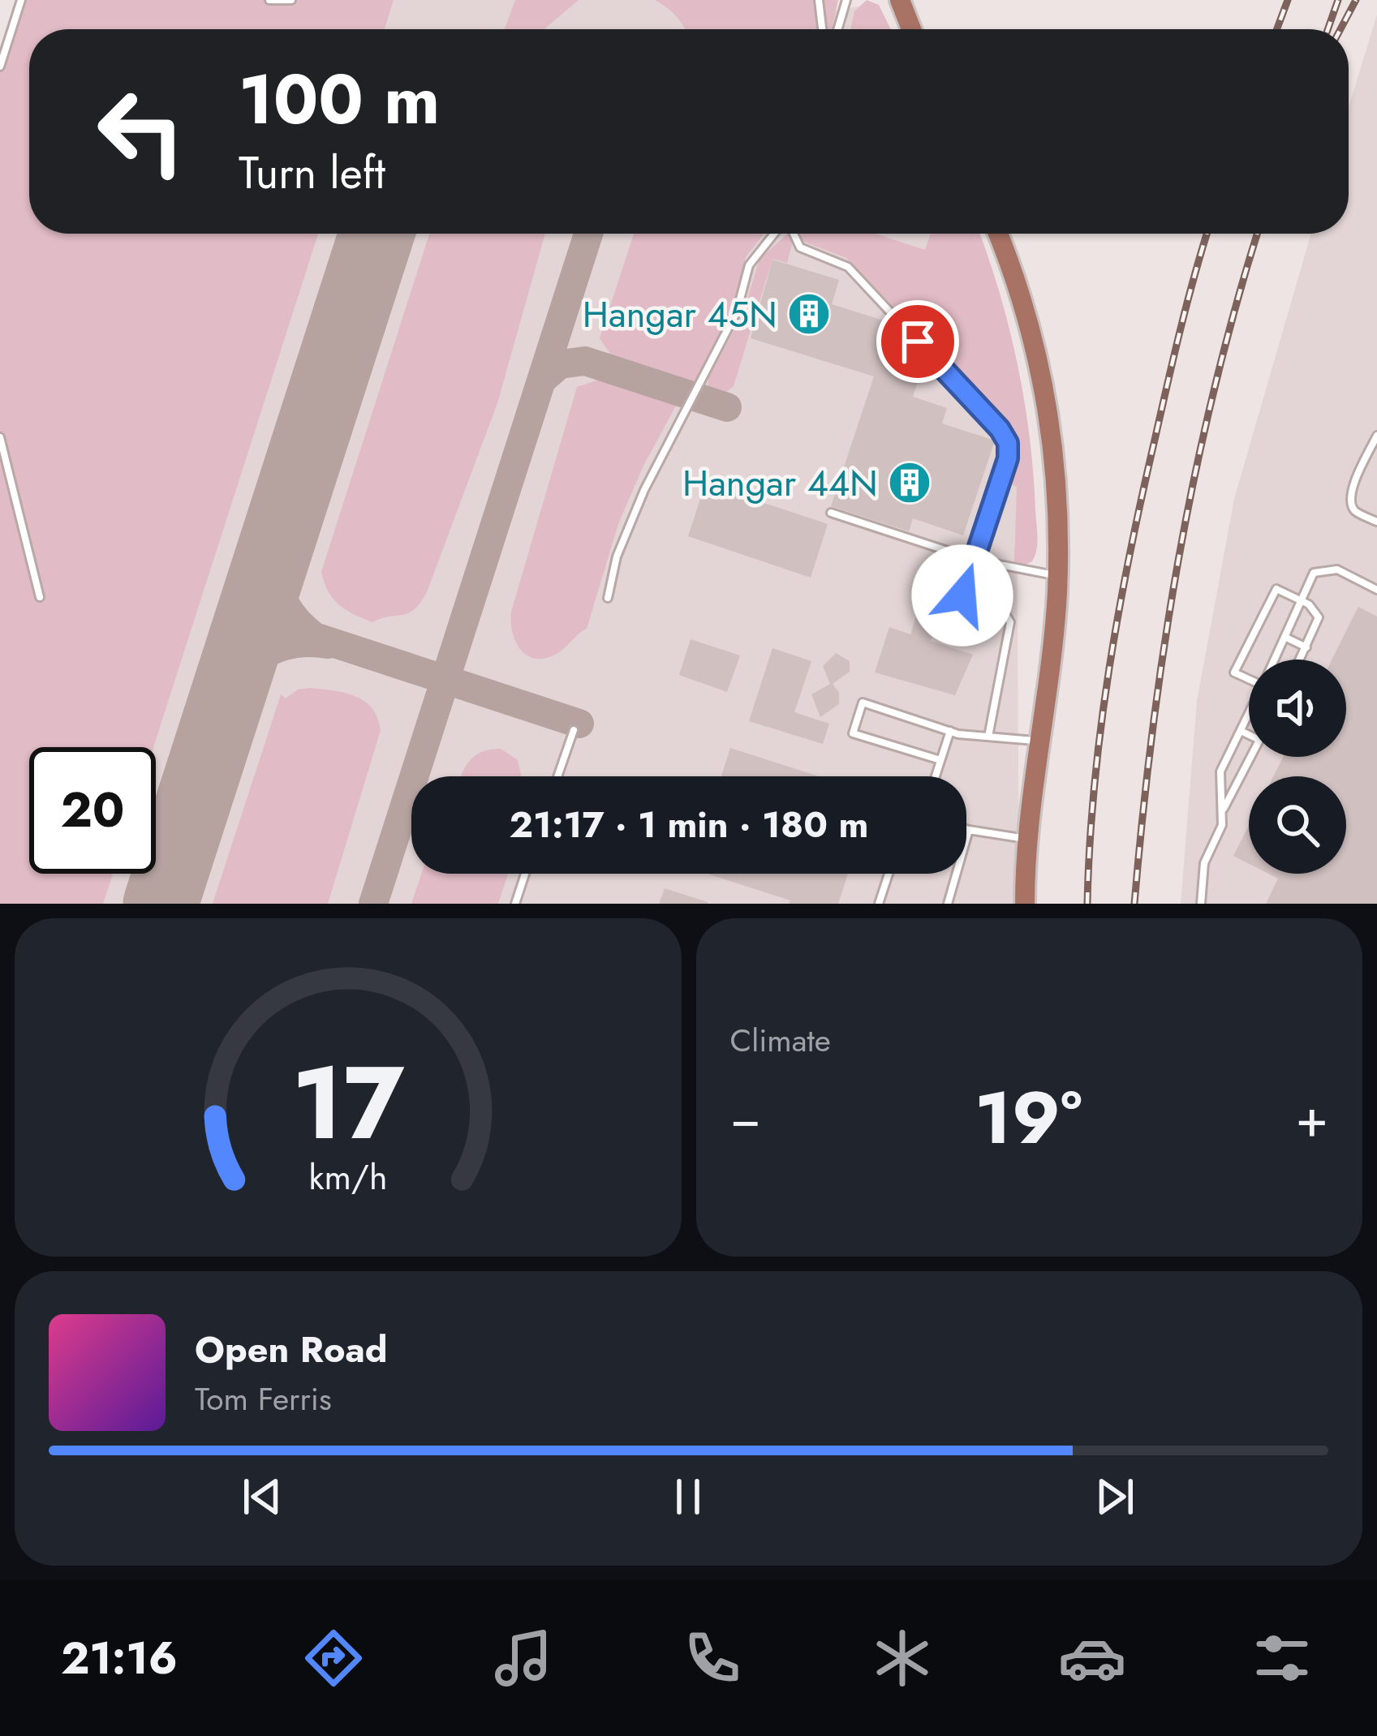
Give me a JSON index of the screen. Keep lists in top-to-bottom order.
{
  "places": {
    "building": ["Hangar 45N", "Hangar 44N"]
  },
  "page": {
    "turn": ["100 m", "Turn left"],
    "limit": "20",
    "trip": "21:17 · 1 min · 180 m",
    "tile": "Climate",
    "heat": ["−", "19°", "+"],
    "song": ["Open Road", "Tom Ferris"],
    "tabs": "21:16",
    "gauge": ["17", "km/h"]
  }
}
